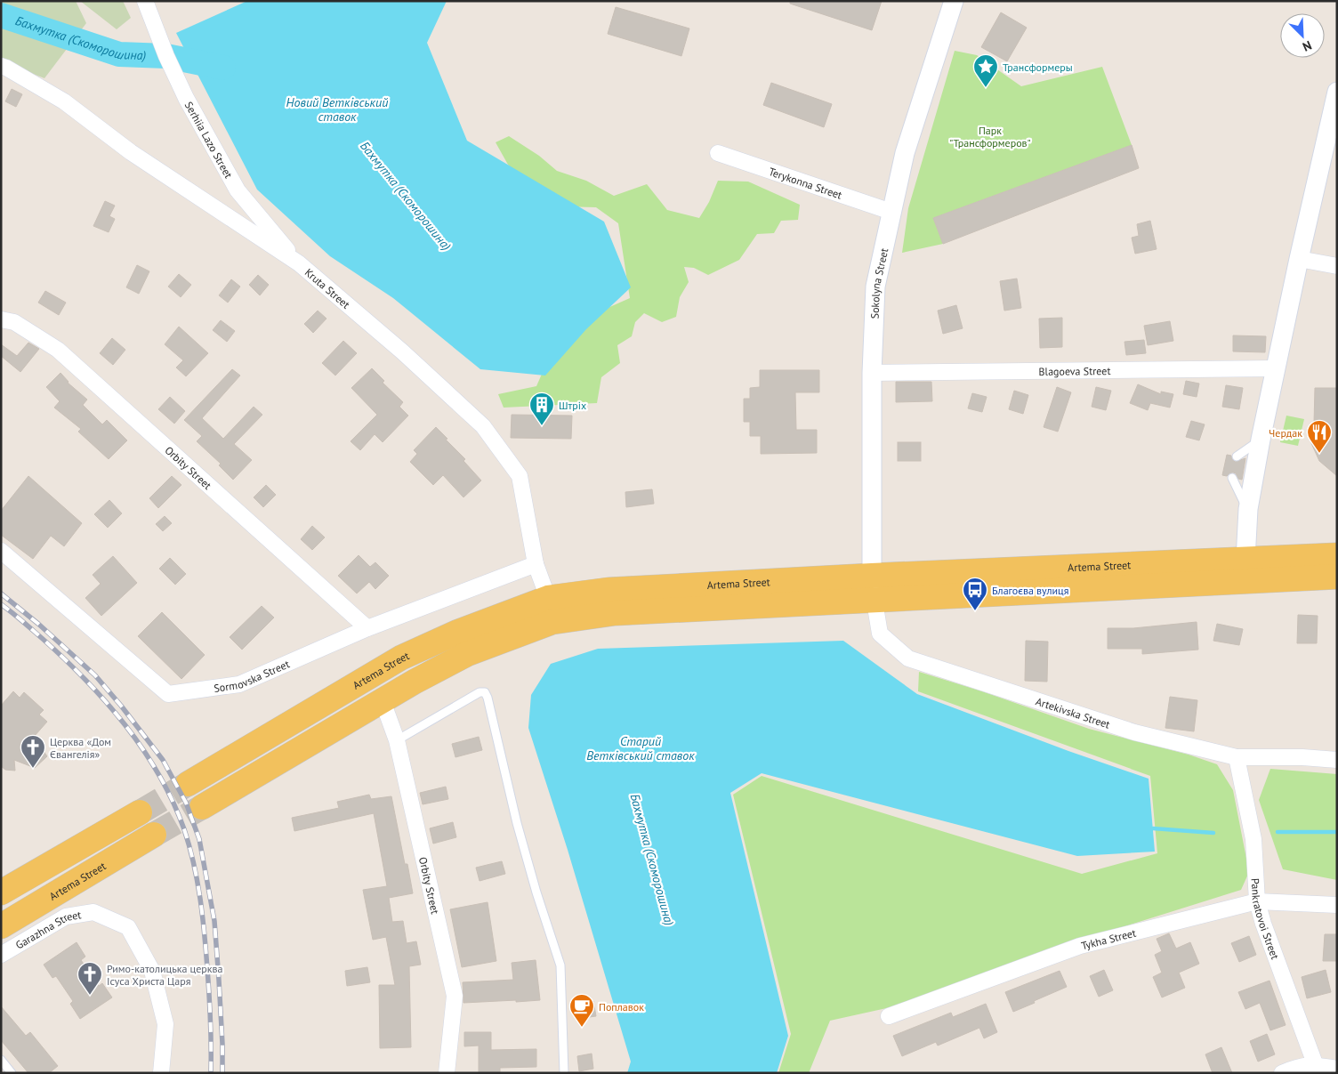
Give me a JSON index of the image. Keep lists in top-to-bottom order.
{
  "streets": {
    "main road": ["Artema Street"],
    "street": [
      "Serhiia Lazo Street",
      "Terykonna Street",
      "Sokolyna Street",
      "Kruta Street",
      "Blagoeva Street",
      "Orbity Street",
      "Sormovska Street",
      "Artekivska Street",
      "Pankratovoi Street",
      "Garazhna Street",
      "Tykha Street"
    ]
  },
  "crossings": [
    ["Serhiia Lazo Street", "Kruta Street"],
    ["Terykonna Street", "Sokolyna Street"],
    ["Sokolyna Street", "Blagoeva Street"],
    ["Sokolyna Street", "Artema Street"],
    ["Sokolyna Street", "Artekivska Street"],
    ["Kruta Street", "Artema Street"],
    ["Kruta Street", "Sormovska Street"],
    ["Orbity Street", "Artema Street"],
    ["Orbity Street", "Sormovska Street"],
    ["Artema Street", "Artekivska Street"],
    ["Artekivska Street", "Pankratovoi Street"],
    ["Pankratovoi Street", "Tykha Street"]
  ],
  "water": ["Бахмутка (Скоморошина)", "Новий Ветківський ставок", "Старий Ветківський ставок"],
  "parks": ["Парк \"Трансформеров\""],
  "places": {
    "place": ["Трансформеры"],
    "building": ["Штріх"],
    "restaurant": ["Чердак"],
    "bus stop": ["Благоєва вулиця"],
    "church": ["Церква «Дом Євангелія»", "Римо-католицька церква Ісуса Христа Царя"],
    "cafe": ["Поплавок"]
  },
  "north": "bottom right"
}
